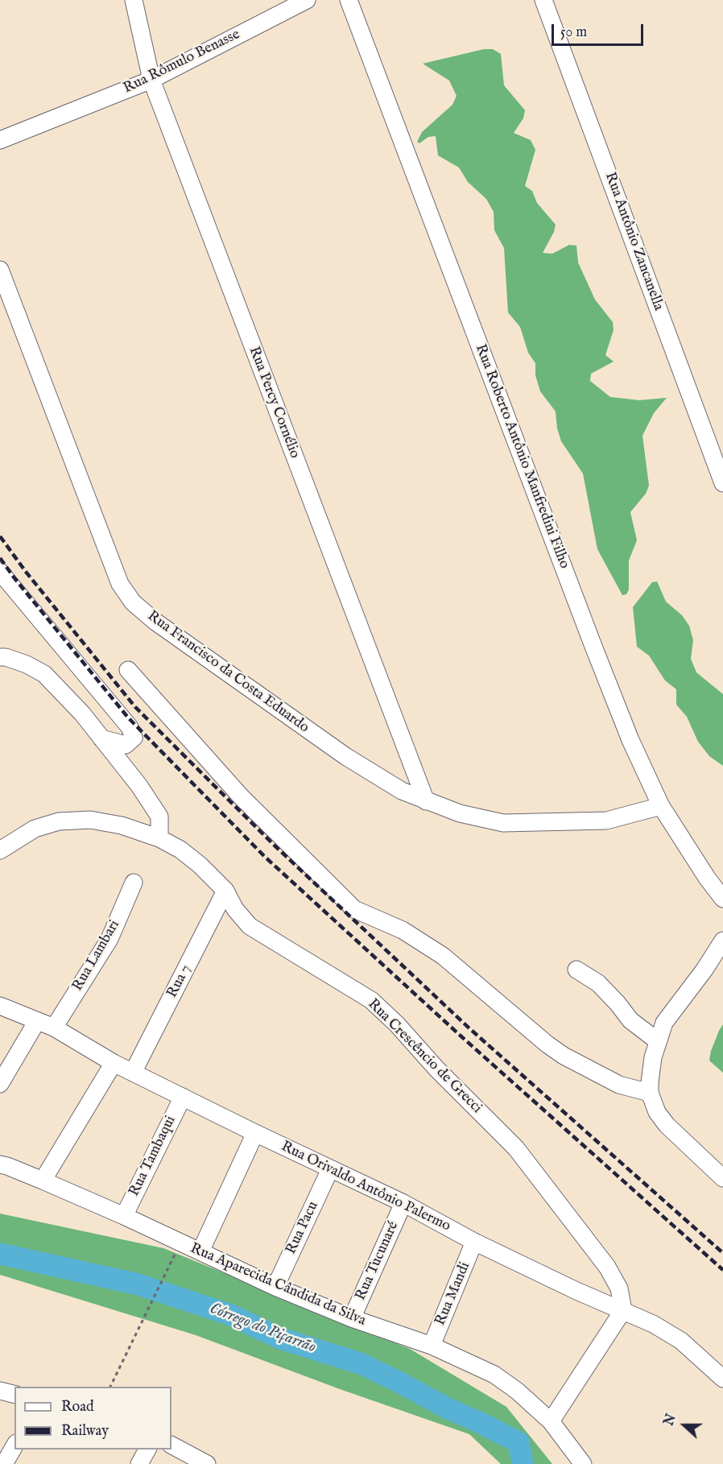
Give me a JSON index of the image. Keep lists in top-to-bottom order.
{
  "streets": {
    "street": [
      "Rua Rômulo Benasse",
      "Rua Antônio Zancanella",
      "Rua Percy Cornélio",
      "Rua Roberto Antônio Manfredini Filho",
      "Rua Francisco da Costa Eduardo",
      "Rua Lambari",
      "Rua 7",
      "Rua Crescêncio de Grecci",
      "Rua Tambaqui",
      "Rua Orivaldo Antônio Palermo",
      "Rua Pacu",
      "Rua Tucunaré",
      "Rua Aparecida Cândida da Silva",
      "Rua Mandi"
    ]
  },
  "crossings": [
    ["Rua Rômulo Benasse", "Rua Percy Cornélio"],
    ["Rua Percy Cornélio", "Rua Francisco da Costa Eduardo"],
    ["Rua Roberto Antônio Manfredini Filho", "Rua Francisco da Costa Eduardo"],
    ["Rua Lambari", "Rua Orivaldo Antônio Palermo"],
    ["Rua 7", "Rua Crescêncio de Grecci"],
    ["Rua 7", "Rua Orivaldo Antônio Palermo"],
    ["Rua Crescêncio de Grecci", "Rua Orivaldo Antônio Palermo"],
    ["Rua Tambaqui", "Rua Orivaldo Antônio Palermo"],
    ["Rua Tambaqui", "Rua Aparecida Cândida da Silva"],
    ["Rua Orivaldo Antônio Palermo", "Rua Pacu"],
    ["Rua Orivaldo Antônio Palermo", "Rua Tucunaré"],
    ["Rua Orivaldo Antônio Palermo", "Rua Mandi"],
    ["Rua Pacu", "Rua Aparecida Cândida da Silva"],
    ["Rua Tucunaré", "Rua Aparecida Cândida da Silva"],
    ["Rua Aparecida Cândida da Silva", "Rua Mandi"]
  ],
  "water": ["Córrego do Piçarrão"],
  "legend": ["Road", "Railway"],
  "scale_bar": "50 m",
  "north": "left"
}
